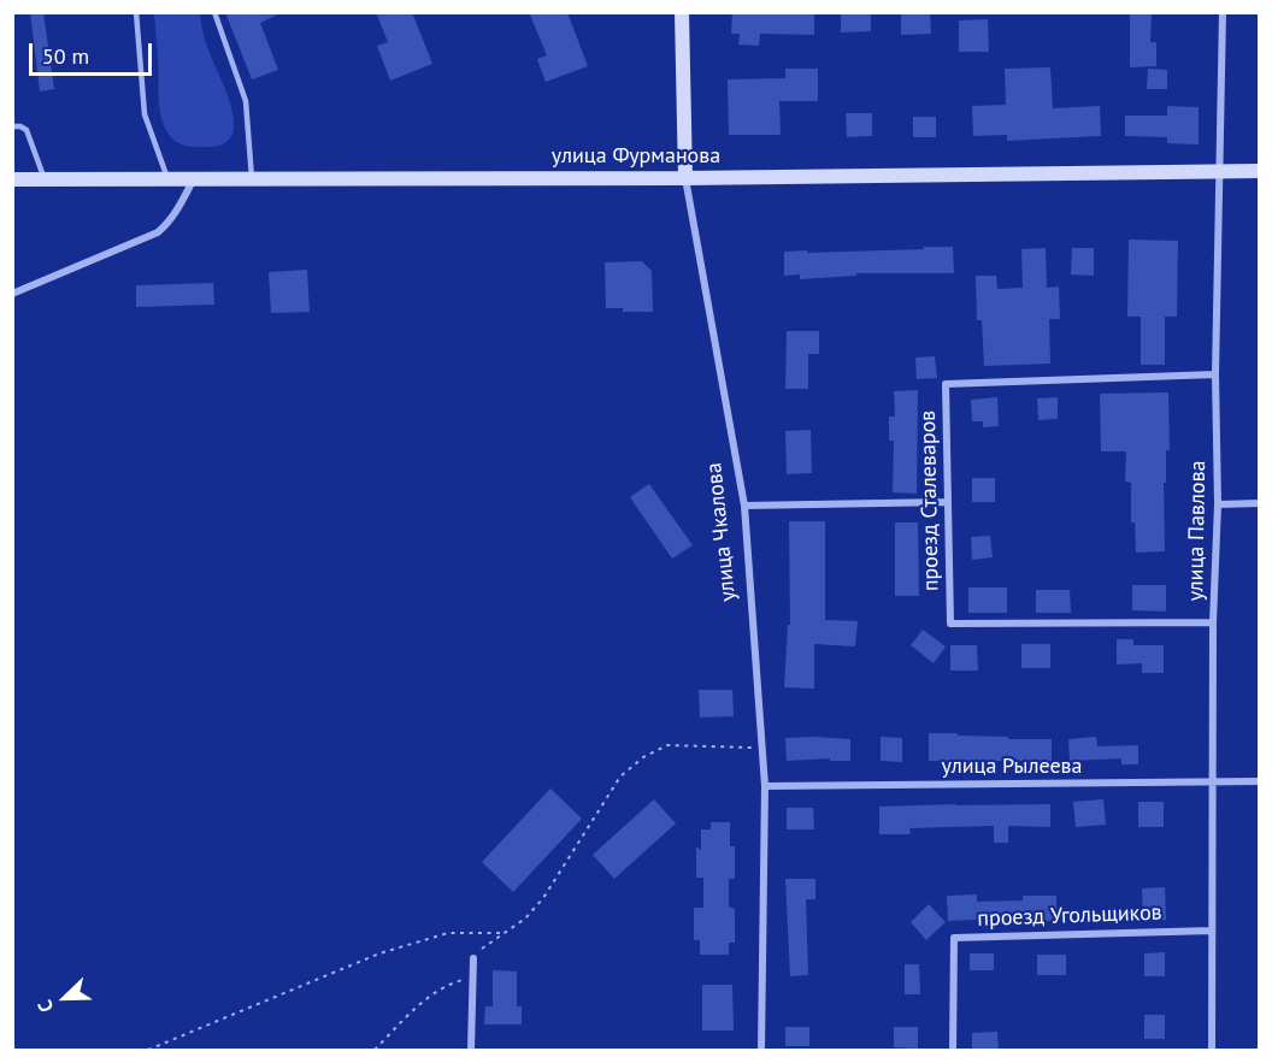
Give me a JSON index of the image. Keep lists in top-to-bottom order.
{
  "streets": {
    "street": [
      "улица Фурманова",
      "проезд Сталеваров",
      "улица Павлова",
      "улица Чкалова",
      "улица Рылеева",
      "проезд Угольщиков"
    ]
  },
  "crossings": [
    ["улица Фурманова", "улица Павлова"],
    ["улица Фурманова", "улица Чкалова"],
    ["проезд Сталеваров", "улица Павлова"],
    ["улица Павлова", "улица Рылеева"],
    ["улица Павлова", "проезд Угольщиков"],
    ["улица Чкалова", "улица Рылеева"]
  ],
  "scale_bar": "50 m",
  "north": "bottom left"
}
